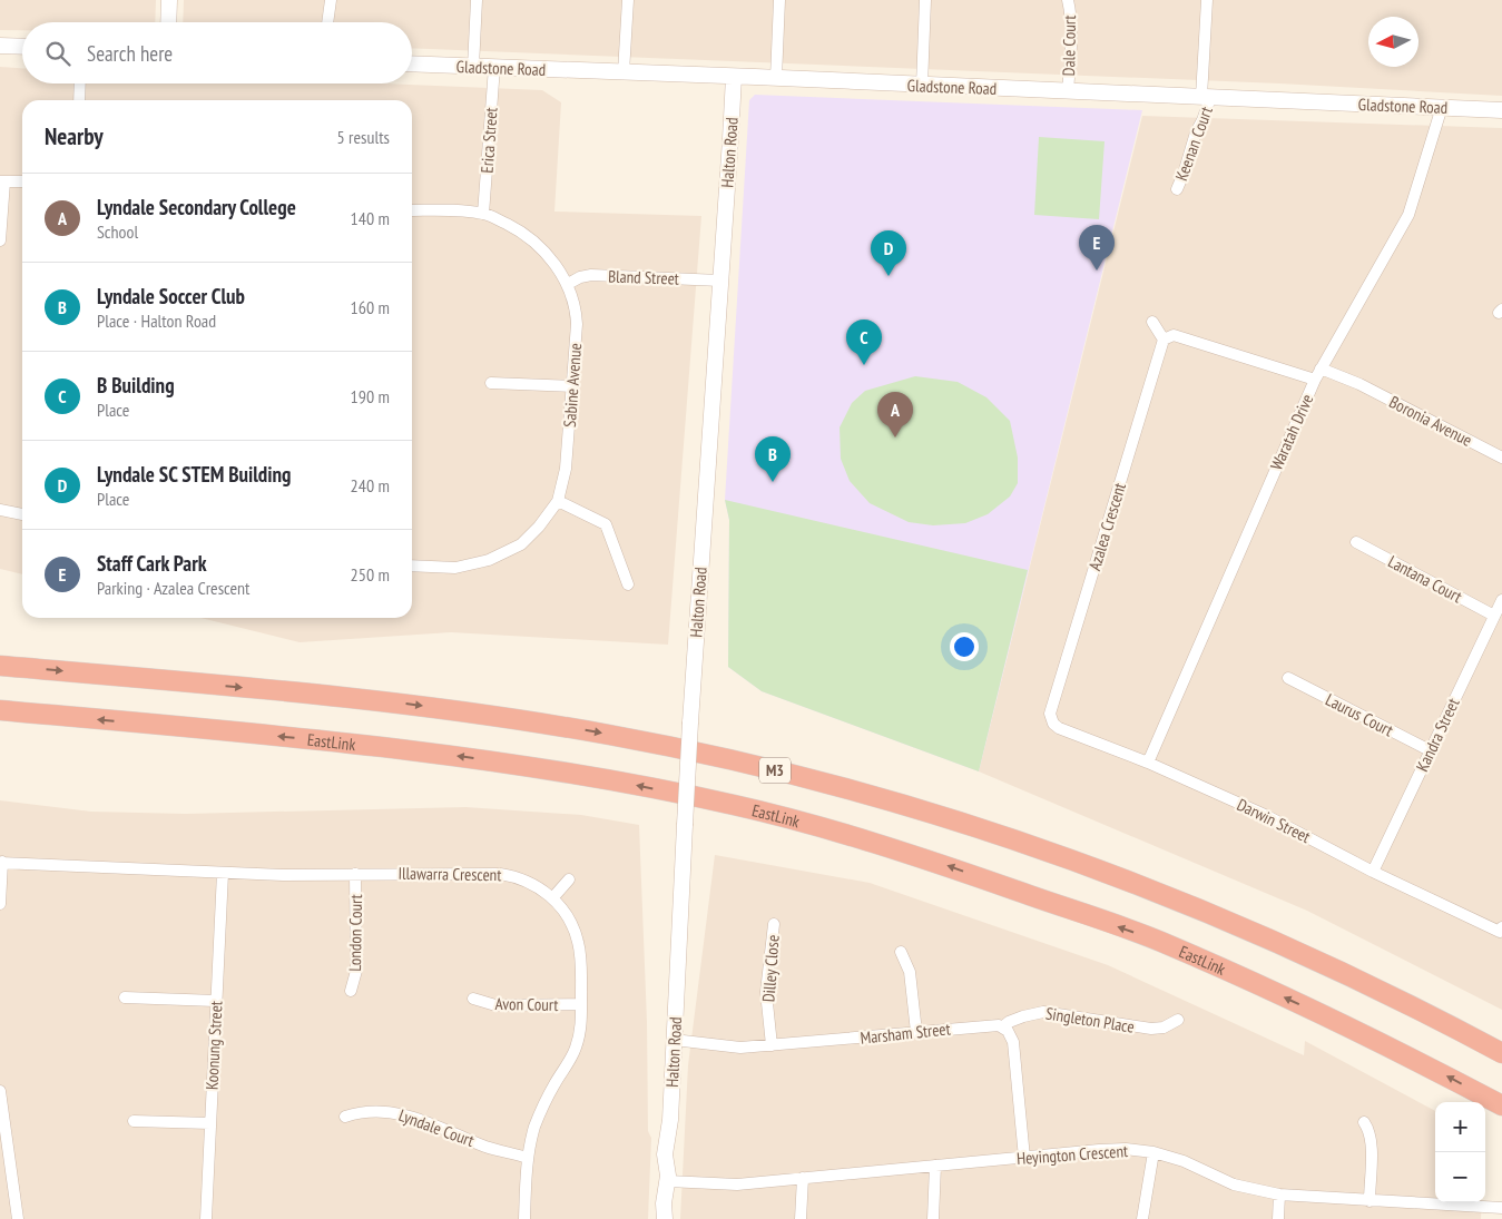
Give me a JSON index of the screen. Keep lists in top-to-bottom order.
{
  "streets": {
    "highway": ["EastLink", "M3"],
    "main road": ["Gladstone Road", "Halton Road"],
    "street": [
      "Dale Court",
      "Erica Street",
      "Keenan Court",
      "Bland Street",
      "Sabine Avenue",
      "Boronia Avenue",
      "Waratah Drive",
      "Azalea Crescent",
      "Lantana Court",
      "Laurus Court",
      "Kandra Street",
      "Darwin Street",
      "Illawarra Crescent",
      "London Court",
      "Dilley Close",
      "Avon Court",
      "Singleton Place",
      "Marsham Street",
      "Koonung Street",
      "Lyndale Court",
      "Heyington Crescent"
    ]
  },
  "crossings": [
    ["Dale Court", "Gladstone Road"],
    ["Gladstone Road", "Erica Street"],
    ["Gladstone Road", "Keenan Court"],
    ["Gladstone Road", "Halton Road"],
    ["Gladstone Road", "Waratah Drive"],
    ["Erica Street", "Sabine Avenue"],
    ["Halton Road", "Bland Street"],
    ["Halton Road", "Marsham Street"],
    ["Halton Road", "Heyington Crescent"],
    ["Bland Street", "Sabine Avenue"],
    ["Boronia Avenue", "Waratah Drive"],
    ["Waratah Drive", "Darwin Street"],
    ["Azalea Crescent", "Darwin Street"],
    ["Lantana Court", "Kandra Street"],
    ["Laurus Court", "Kandra Street"],
    ["Kandra Street", "Darwin Street"],
    ["Illawarra Crescent", "London Court"],
    ["Illawarra Crescent", "Avon Court"],
    ["Illawarra Crescent", "Koonung Street"],
    ["Illawarra Crescent", "Lyndale Court"],
    ["Dilley Close", "Marsham Street"],
    ["Singleton Place", "Marsham Street"]
  ],
  "north": "left",
  "page": {
    "search": "Search here",
    "heading": ["Nearby", "5 results"],
    "list": [
      {
        "mark": "A",
        "name": "Lyndale Secondary College",
        "note": "School",
        "value": "140 m"
      },
      {
        "mark": "B",
        "name": "Lyndale Soccer Club",
        "note": "Place · Halton Road",
        "value": "160 m"
      },
      {
        "mark": "C",
        "name": "B Building",
        "note": "Place",
        "value": "190 m"
      },
      {
        "mark": "D",
        "name": "Lyndale SC STEM Building",
        "note": "Place",
        "value": "240 m"
      },
      {
        "mark": "E",
        "name": "Staff Cark Park",
        "note": "Parking · Azalea Crescent",
        "value": "250 m"
      }
    ],
    "pins": [
      "E",
      "D",
      "C",
      "A",
      "B"
    ],
    "map_buttons": ["+", "−"]
  }
}
